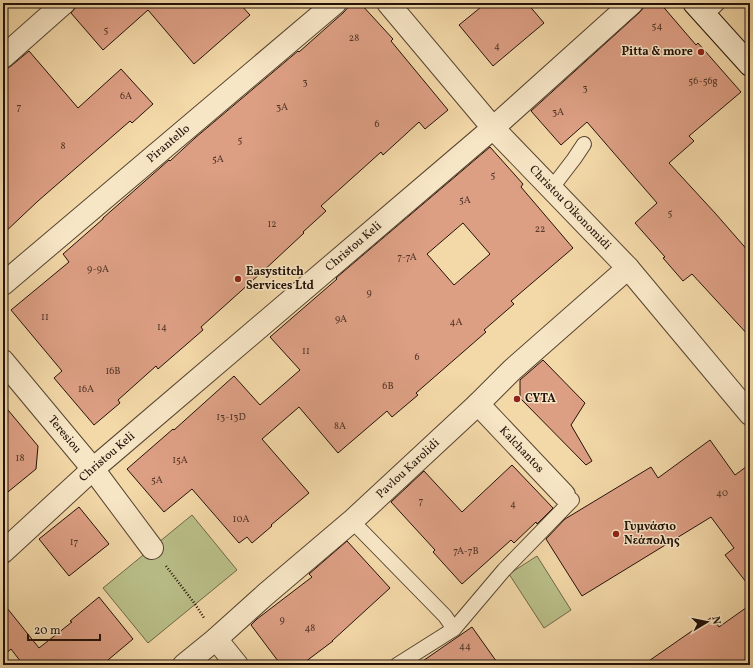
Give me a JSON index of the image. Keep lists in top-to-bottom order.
{
  "streets": {
    "street": [
      "Pirantello",
      "Christou Oikonomidi",
      "Christou Keli",
      "Teresiou",
      "Kalchantos",
      "Pavlou Karolidi"
    ]
  },
  "crossings": [
    ["Christou Oikonomidi", "Christou Keli"],
    ["Christou Oikonomidi", "Pavlou Karolidi"],
    ["Christou Keli", "Teresiou"],
    ["Kalchantos", "Pavlou Karolidi"]
  ],
  "places": [
    "Pitta & more",
    "Easystitch Services Ltd",
    "CYTA",
    "Γυμνάσιο Νεάπολης"
  ],
  "house_numbers": [
    "54",
    "5",
    "28",
    "4",
    "56-56g",
    "3",
    "3",
    "6A",
    "7",
    "3A",
    "3A",
    "6",
    "5",
    "8",
    "5A",
    "5",
    "5A",
    "5",
    "12",
    "22",
    "7-7A",
    "9-9A",
    "9",
    "11",
    "9A",
    "4A",
    "14",
    "11",
    "6",
    "16B",
    "6B",
    "16A",
    "13-13D",
    "8A",
    "18",
    "15A",
    "5A",
    "40",
    "7",
    "4",
    "10A",
    "17",
    "7A-7B",
    "9",
    "48",
    "44"
  ],
  "scale_bar": "20 m",
  "north": "right"
}
